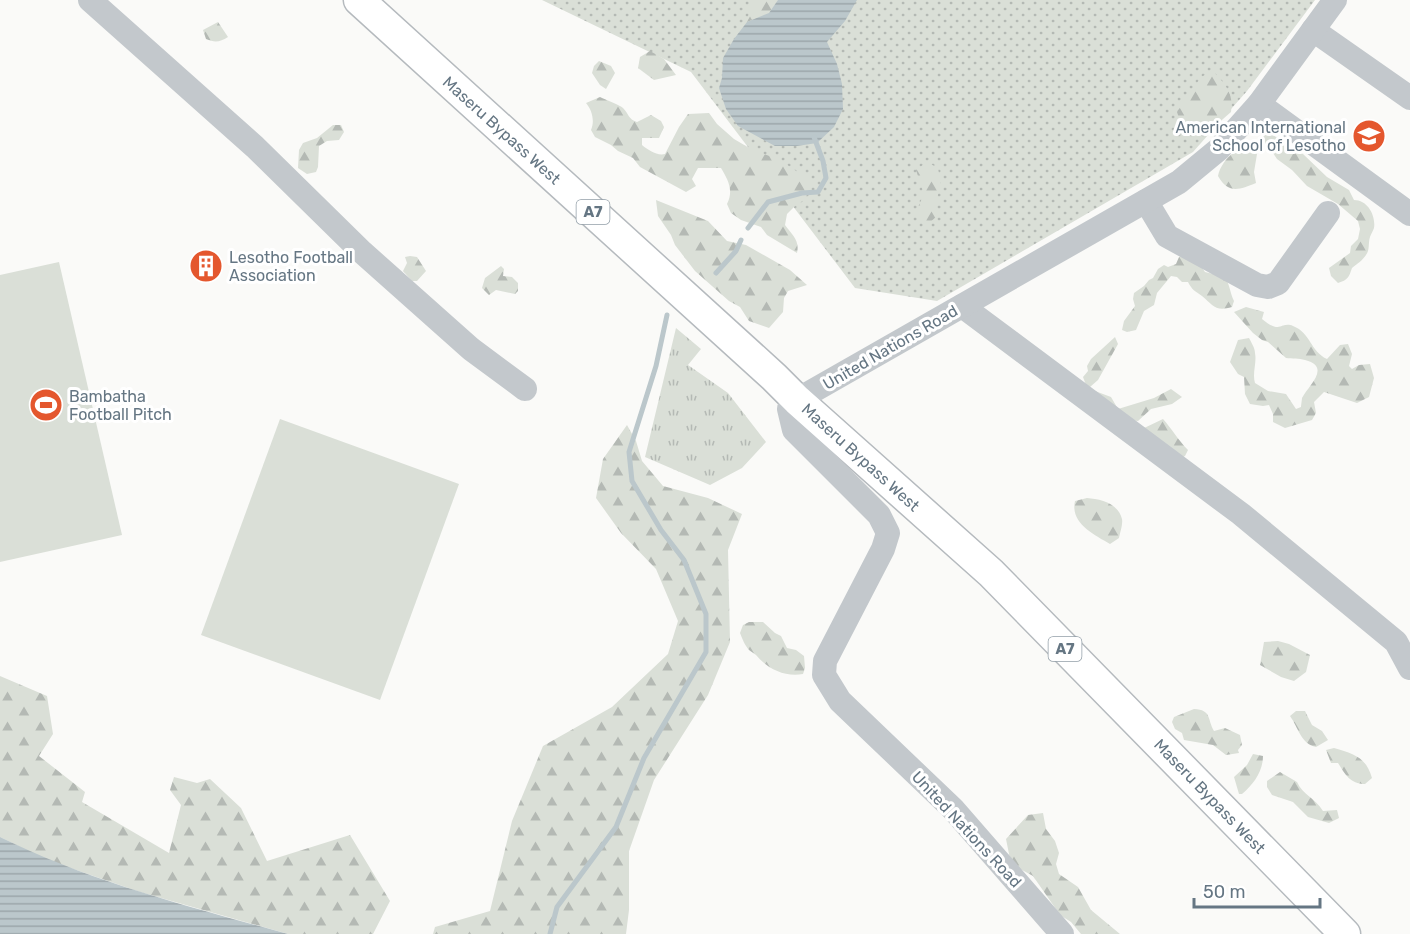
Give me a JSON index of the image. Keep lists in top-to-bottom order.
{
  "streets": {
    "main road": ["Maseru Bypass West", "A7"],
    "street": ["United Nations Road"]
  },
  "crossings": [
    ["Maseru Bypass West", "United Nations Road"]
  ],
  "places": {
    "school or university": ["American International School of Lesotho"],
    "building": ["Lesotho Football Association"],
    "sports": ["Bambatha Football Pitch"]
  },
  "scale_bar": "50 m"
}
